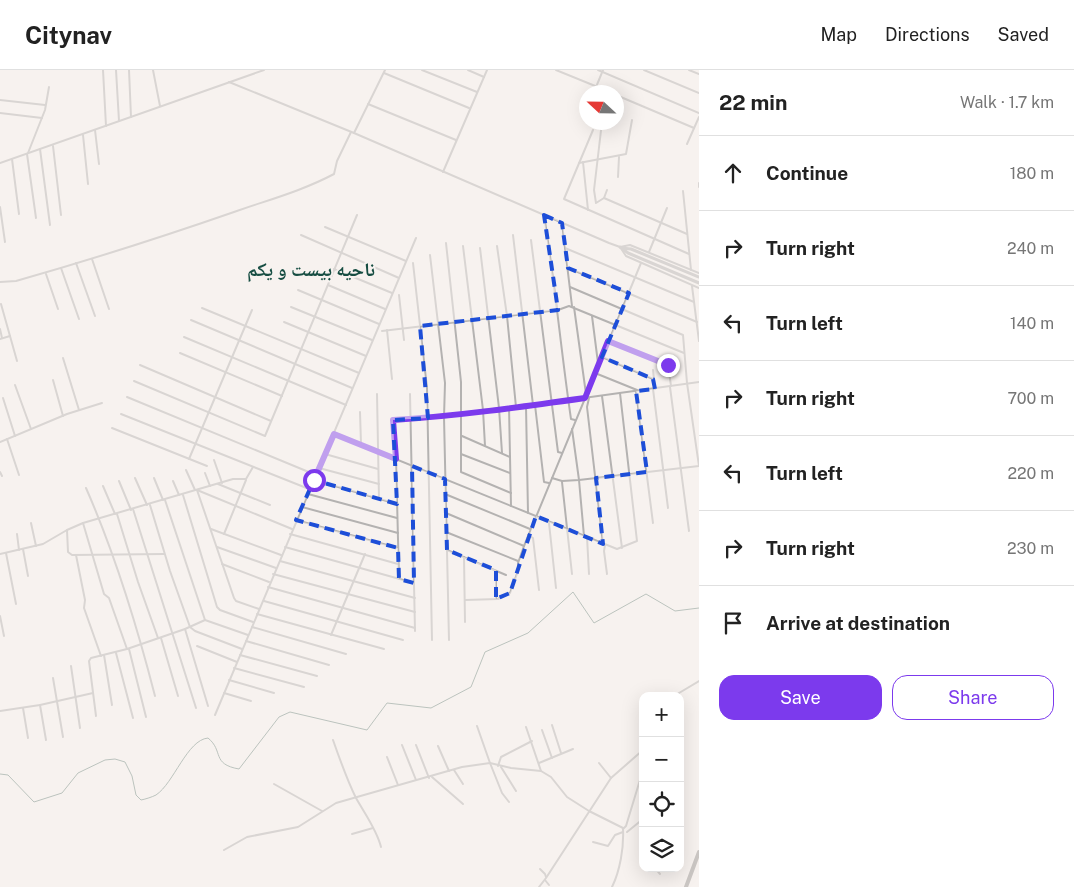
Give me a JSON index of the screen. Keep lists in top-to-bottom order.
{
  "districts": ["ناحیه بیست و یکم"],
  "north": "left",
  "page": {
    "header": "Citynav",
    "nav": ["Map", "Directions", "Saved"],
    "heading": ["22 min", "Walk · 1.7 km"],
    "list": [
      ["Continue", "180 m"],
      ["Turn right", "240 m"],
      ["Turn left", "140 m"],
      ["Turn right", "700 m"],
      ["Turn left", "220 m"],
      ["Turn right", "230 m"],
      "Arrive at destination"
    ],
    "buttons": ["Save", "Share"],
    "map_buttons": ["+", "−"]
  }
}
